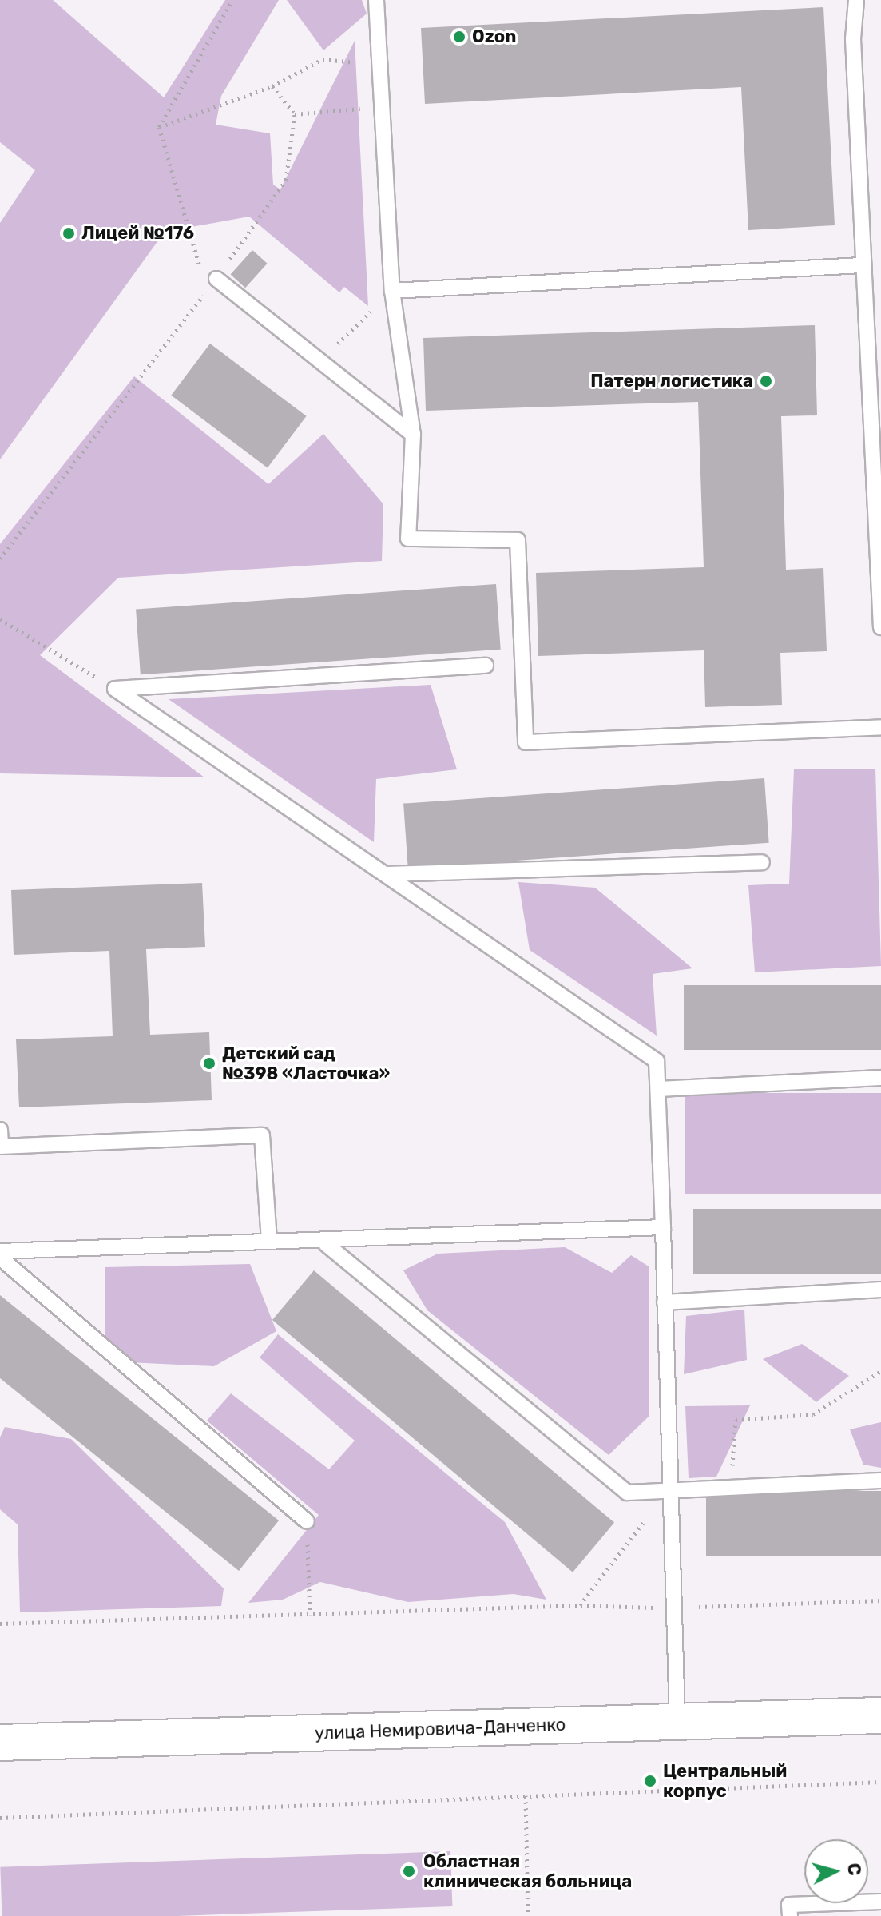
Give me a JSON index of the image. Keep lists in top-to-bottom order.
{
  "streets": {
    "main road": ["улица Немировича-Данченко"]
  },
  "places": [
    "Ozon",
    "Лицей №176",
    "Патерн логистика",
    "Детский сад №398 «Ласточка»",
    "Центральный корпус",
    "Областная клиническая больница"
  ],
  "north": "right"
}
